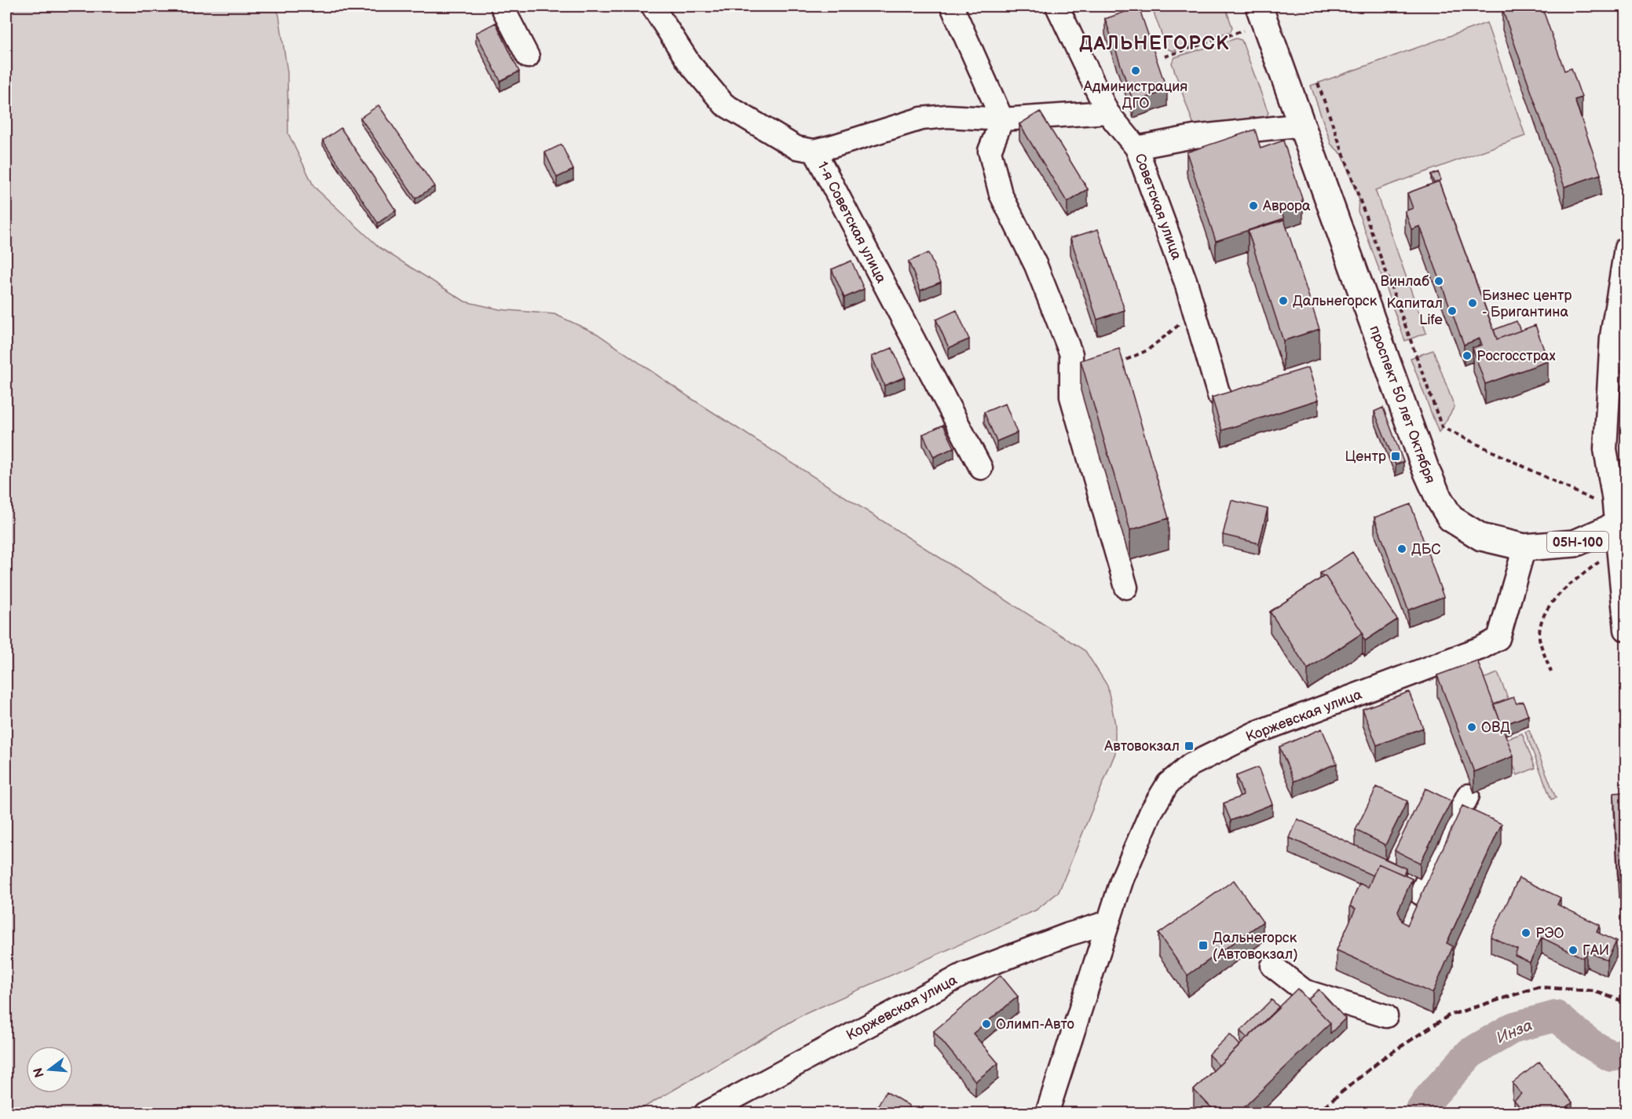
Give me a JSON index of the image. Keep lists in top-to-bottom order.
{
  "streets": {
    "main road": ["проспект 50 лет Октября", "05Н-100"],
    "street": ["Советская улица", "1-я Советская улица", "Коржевская улица"]
  },
  "crossings": [
    ["проспект 50 лет Октября", "Коржевская улица"]
  ],
  "districts": ["ДАЛЬНЕГОРСК"],
  "water": ["Инза"],
  "places": {
    "other": [
      "Администрация ДГО",
      "Аврора",
      "Винлаб",
      "Дальнегорск",
      "Бизнес центр - Бригантина",
      "Капитал Life",
      "Росгосстрах",
      "ДБС",
      "ОВД",
      "РЭО",
      "ГАИ",
      "Олимп-Авто"
    ],
    "transit": ["Центр", "Автовокзал", "Дальнегорск (Автовокзал)"]
  },
  "north": "left"
}
